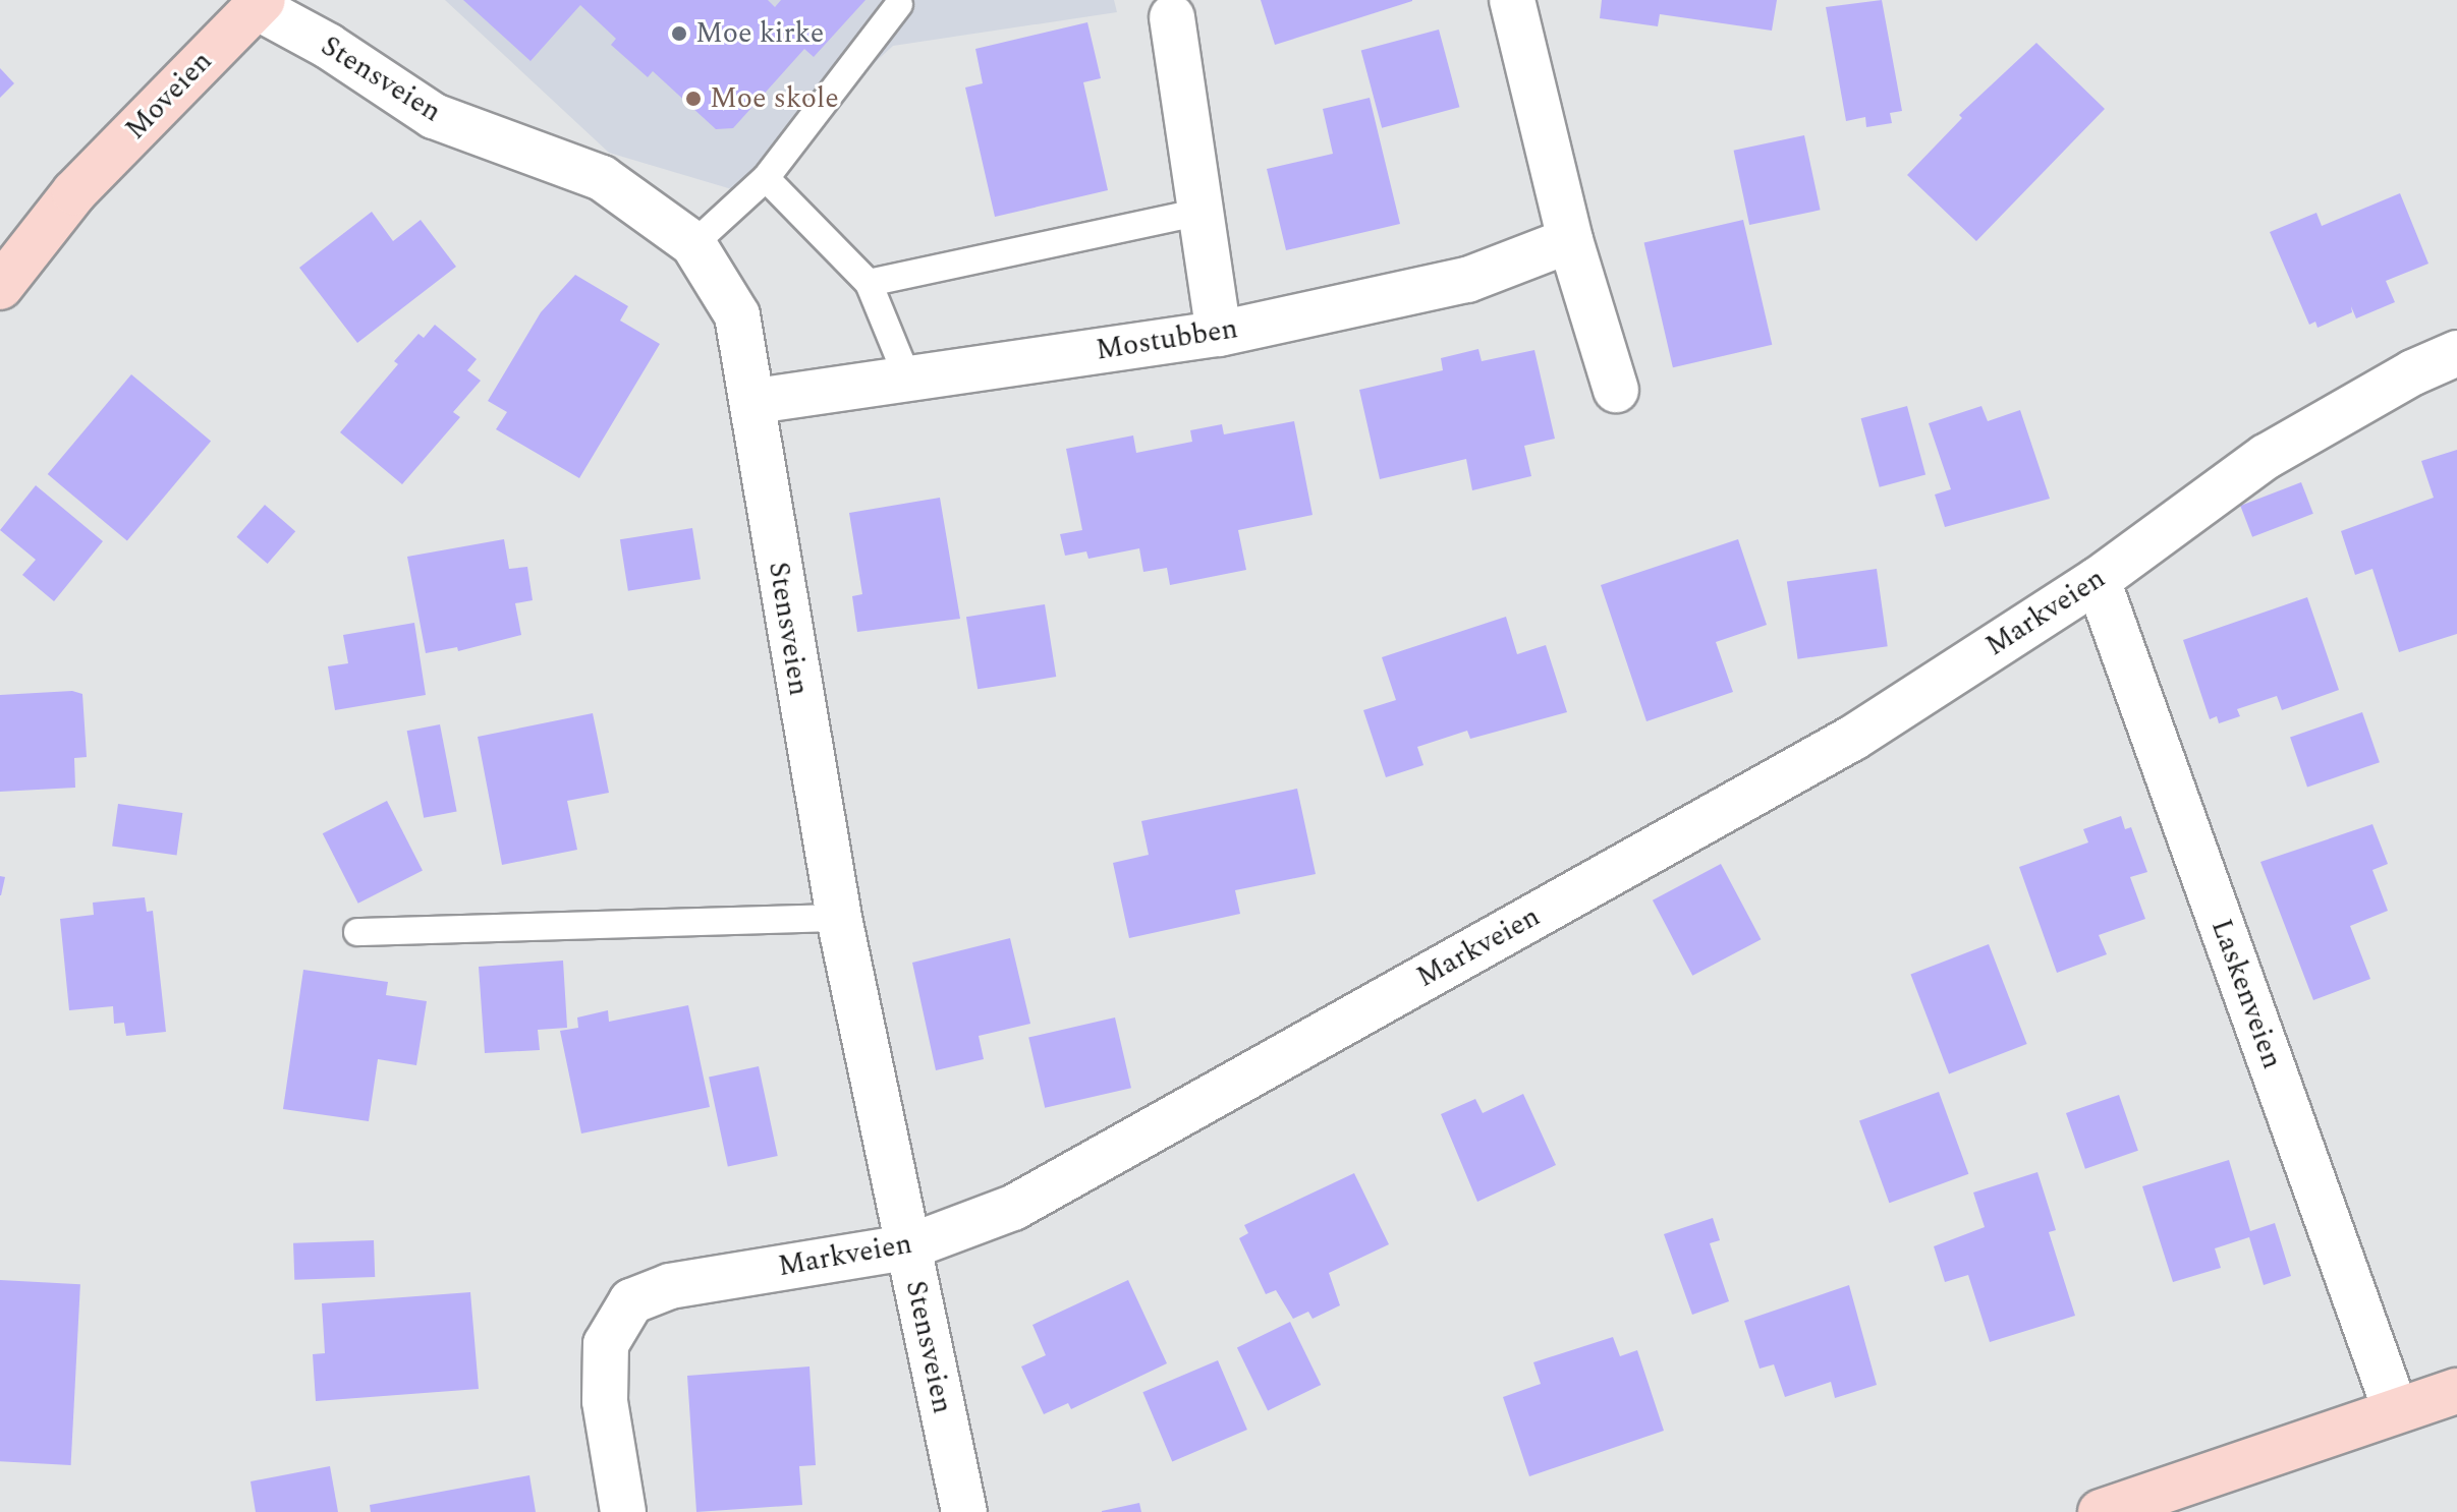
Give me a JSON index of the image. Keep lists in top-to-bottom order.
{
  "streets": {
    "street": [
      "Stensveien",
      "Moveien",
      "Mostubben",
      "Markveien",
      "Laskenveien"
    ]
  },
  "crossings": [
    ["Stensveien", "Moveien"],
    ["Stensveien", "Mostubben"],
    ["Stensveien", "Markveien"],
    ["Markveien", "Laskenveien"]
  ],
  "places": ["Moe kirke", "Moe skole"]
}
